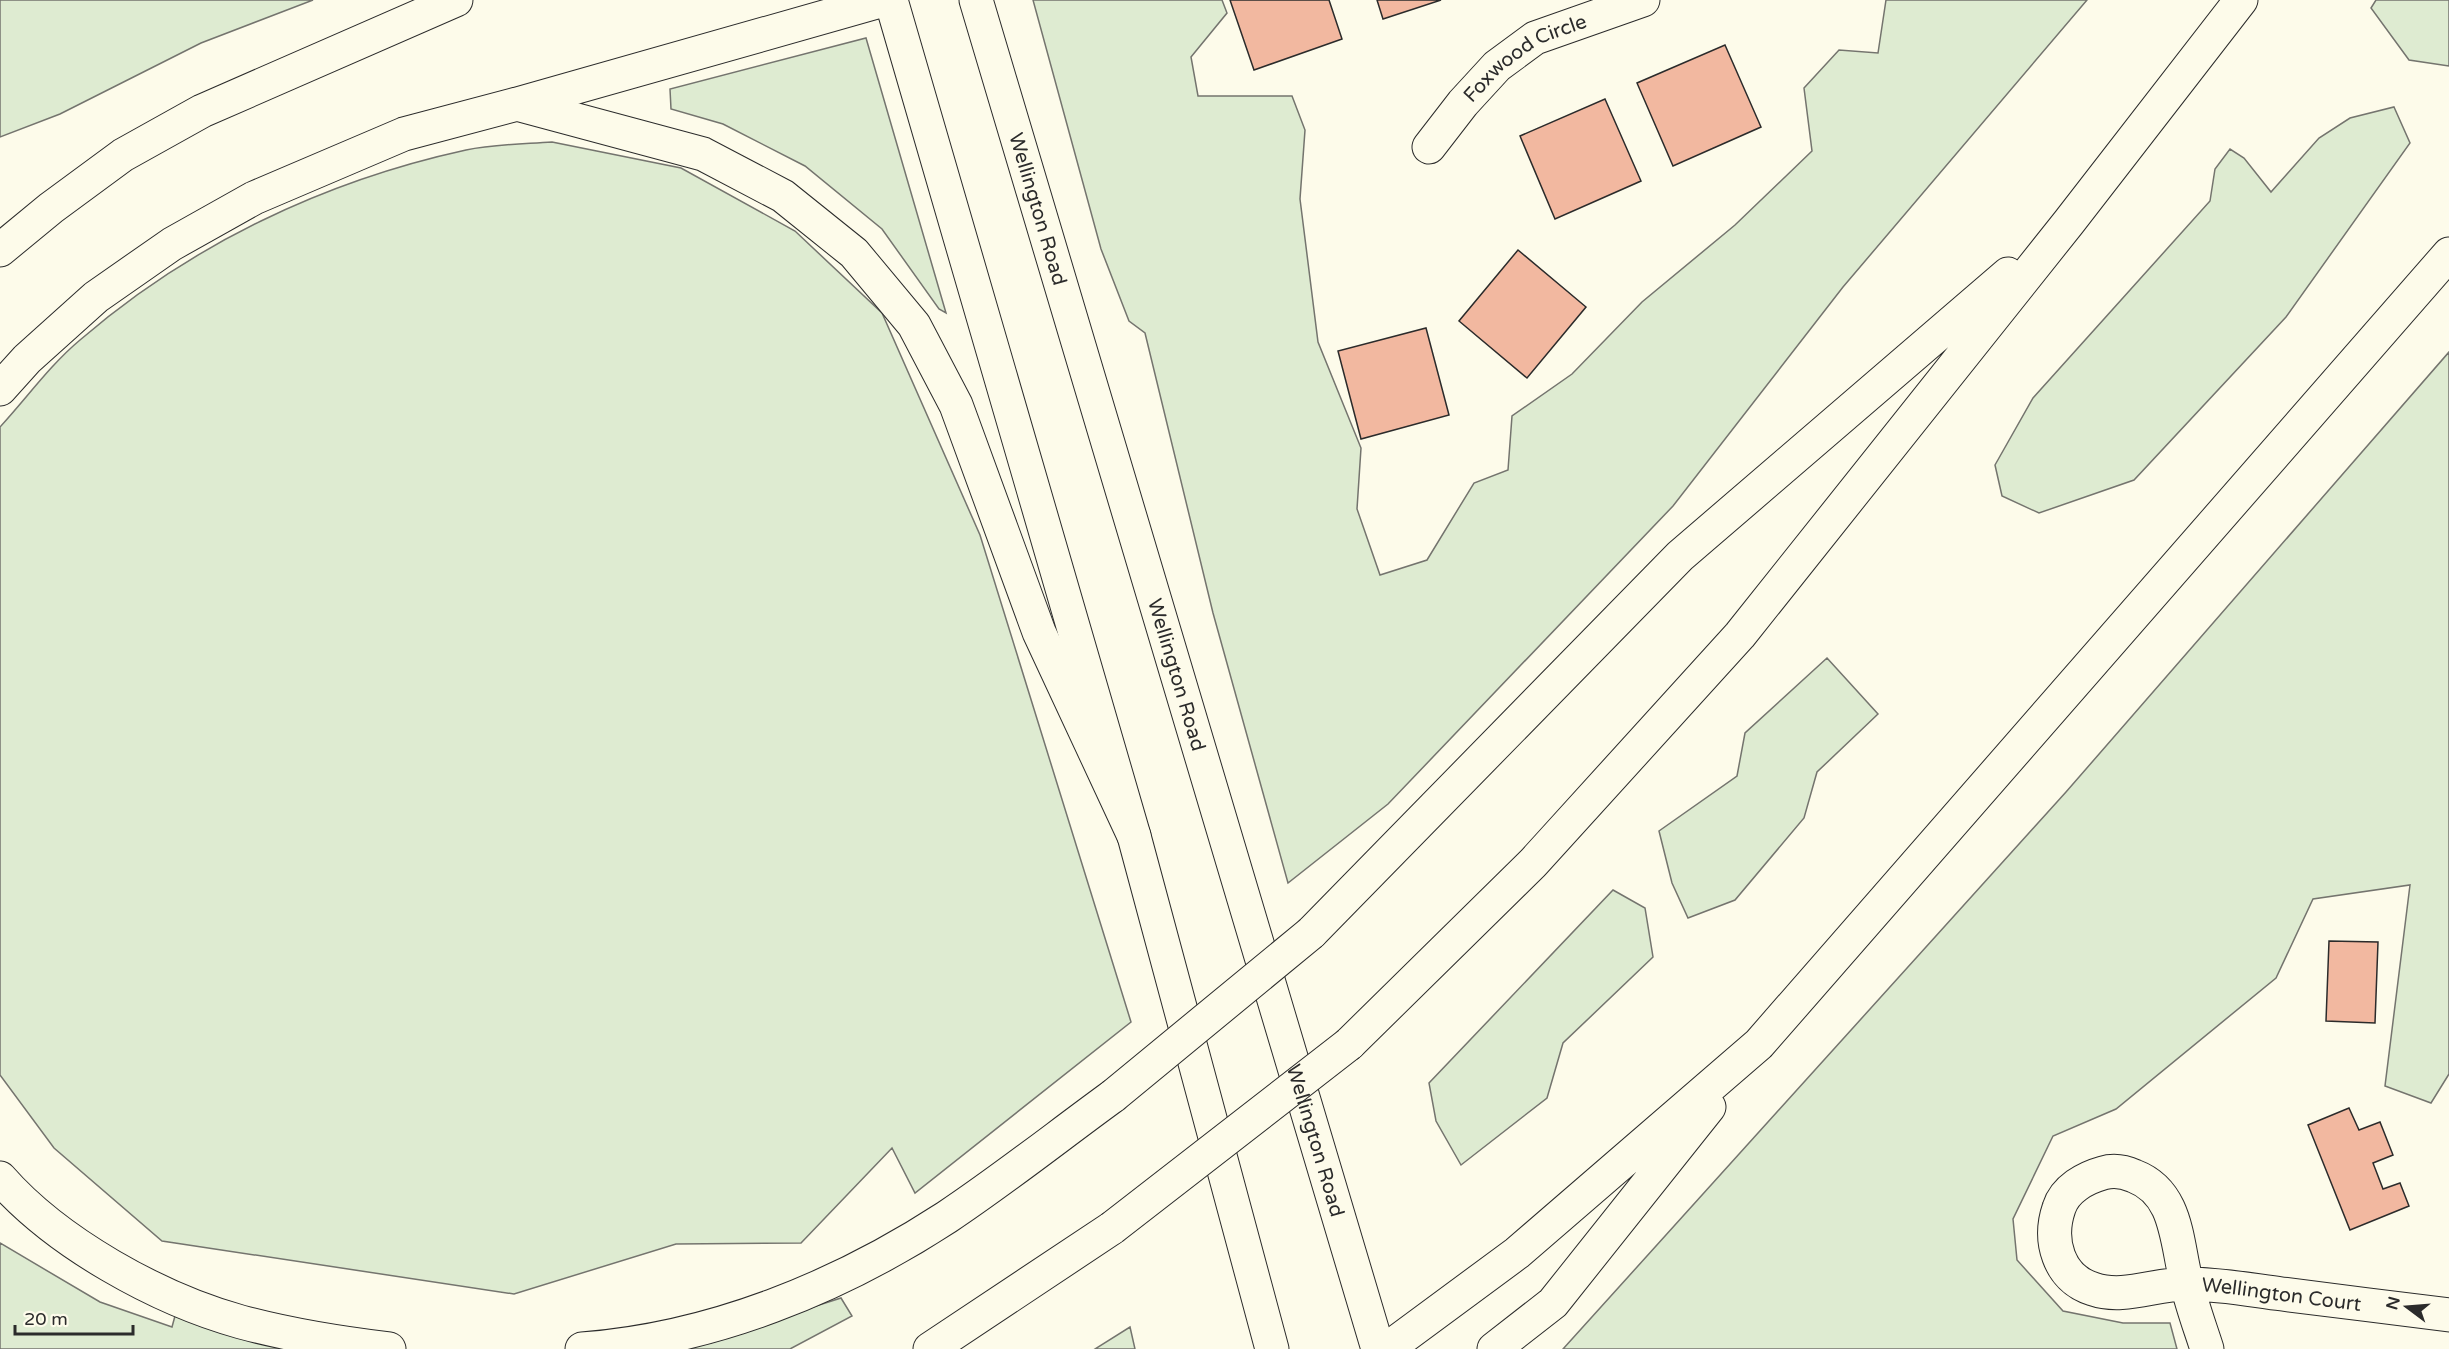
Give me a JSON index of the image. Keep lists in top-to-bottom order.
{
  "streets": {
    "main road": ["Foxwood Circle", "Wellington Road", "Wellington Court"]
  },
  "scale_bar": "20 m",
  "north": "left"
}
